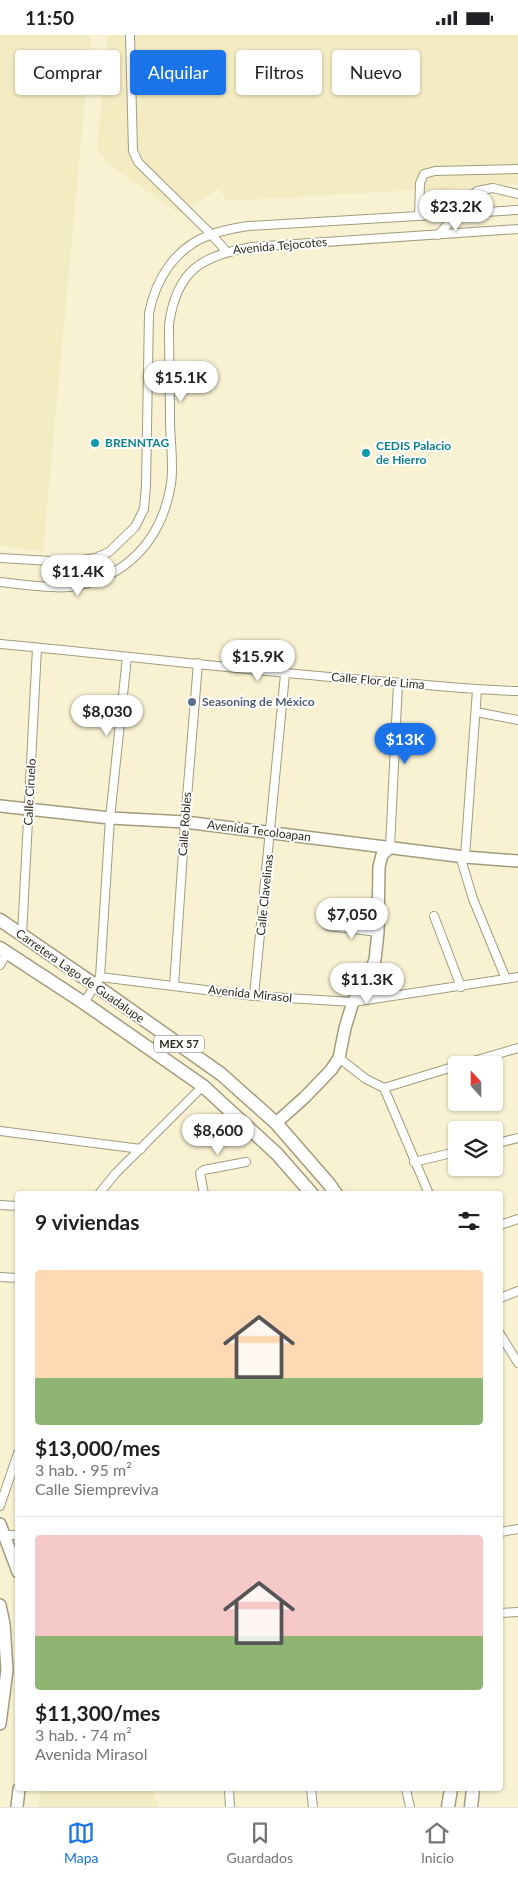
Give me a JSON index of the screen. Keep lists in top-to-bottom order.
{
  "streets": {
    "main road": ["Carretera Lago de Guadalupe", "MEX 57"],
    "street": [
      "Avenida Tejocotes",
      "Calle Flor de Lima",
      "Calle Ciruelo",
      "Calle Robles",
      "Avenida Tecoloapan",
      "Calle Clavelinas",
      "Avenida Mirasol"
    ]
  },
  "crossings": [
    ["Calle Flor de Lima", "Calle Ciruelo"],
    ["Calle Flor de Lima", "Calle Robles"],
    ["Calle Flor de Lima", "Calle Clavelinas"],
    ["Calle Ciruelo", "Avenida Tecoloapan"],
    ["Calle Ciruelo", "Carretera Lago de Guadalupe"],
    ["Calle Robles", "Avenida Tecoloapan"],
    ["Calle Robles", "Avenida Mirasol"],
    ["Avenida Tecoloapan", "Calle Clavelinas"],
    ["Calle Clavelinas", "Avenida Mirasol"],
    ["Carretera Lago de Guadalupe", "Avenida Mirasol"]
  ],
  "places": ["BRENNTAG", "CEDIS Palacio de Hierro", "Seasoning de México"],
  "north": "top",
  "page": {
    "status": "11:50",
    "chip": [
      "Comprar",
      "Alquilar",
      "Filtros",
      "Nuevo"
    ],
    "price": [
      "$23.2K",
      "$15.1K",
      "$11.4K",
      "$15.9K",
      "$8,030",
      "$13K",
      "$7,050",
      "$11.3K",
      "$8,600"
    ],
    "heading": "9 viviendas",
    "list": [
      {
        "name": "$13,000/mes",
        "note": "3 hab. · 95 m² · Calle Siempreviva"
      },
      {
        "name": "$11,300/mes",
        "note": "3 hab. · 74 m² · Avenida Mirasol"
      }
    ],
    "tabs": ["Mapa", "Guardados", "Inicio"]
  }
}
